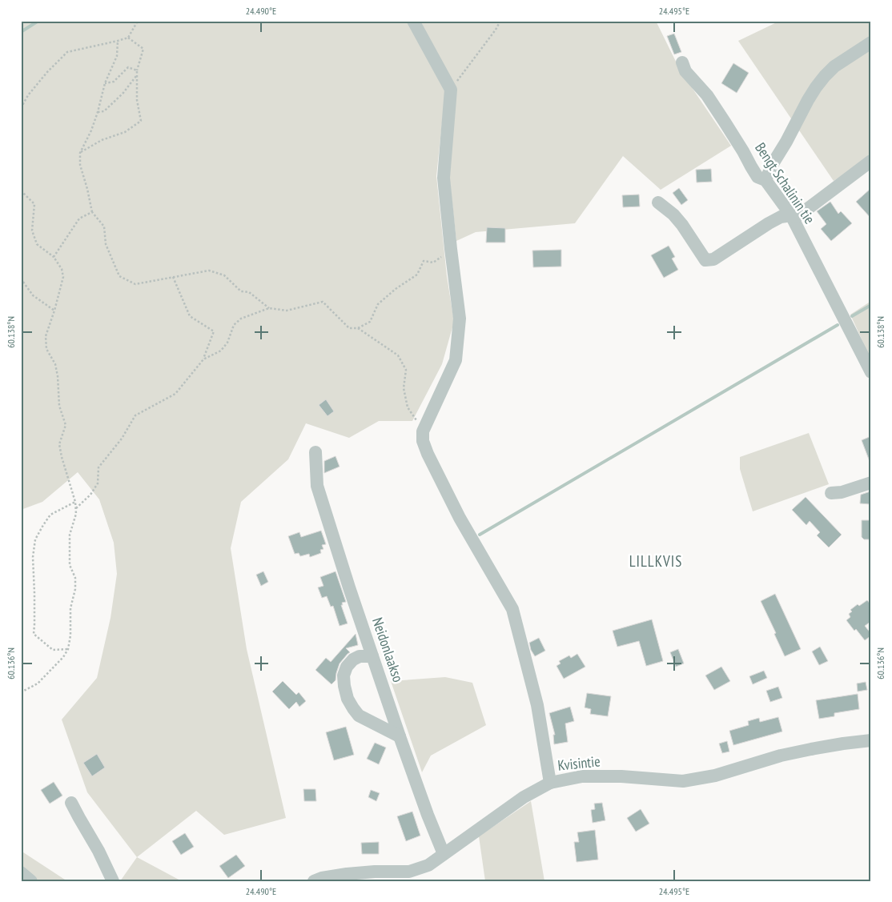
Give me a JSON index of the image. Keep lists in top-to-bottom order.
{
  "streets": {
    "street": ["Bengt Schalinin tie", "Neidonlaakso", "Kvisintie"]
  },
  "crossings": [
    ["Neidonlaakso", "Kvisintie"]
  ],
  "districts": ["LILLKVIS"],
  "coordinates": [
    "24.490°E",
    "24.495°E",
    "60.138°N",
    "60.136°N"
  ]
}
